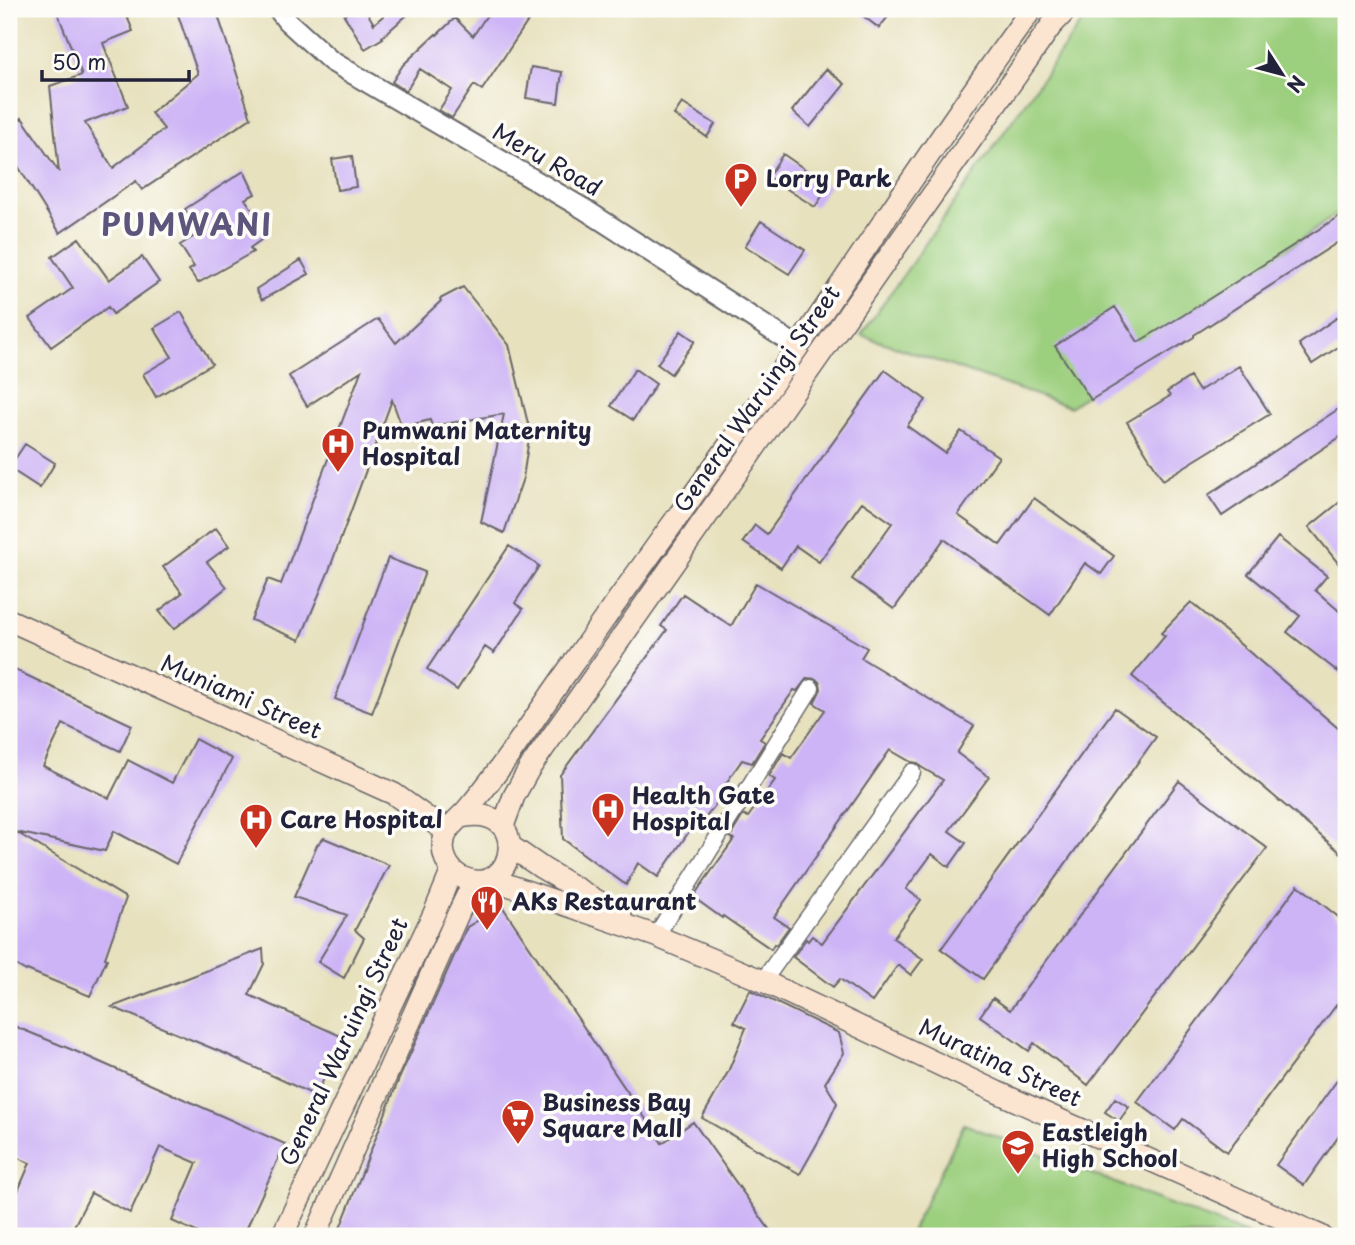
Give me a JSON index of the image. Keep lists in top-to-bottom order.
{
  "streets": {
    "main road": ["General Waruingi Street", "Muniami Street", "Muratina Street"],
    "street": ["Meru Road"]
  },
  "crossings": [
    ["Meru Road", "General Waruingi Street"],
    ["General Waruingi Street", "Muniami Street"],
    ["General Waruingi Street", "Muratina Street"],
    ["Muniami Street", "Muratina Street"]
  ],
  "districts": ["PUMWANI"],
  "places": {
    "parking": ["Lorry Park"],
    "hospital": ["Pumwani Maternity Hospital", "Health Gate Hospital", "Care Hospital"],
    "restaurant": ["AKs Restaurant"],
    "supermarket": ["Business Bay Square Mall"],
    "school or university": ["Eastleigh High School"]
  },
  "scale_bar": "50 m",
  "north": "bottom right"
}
